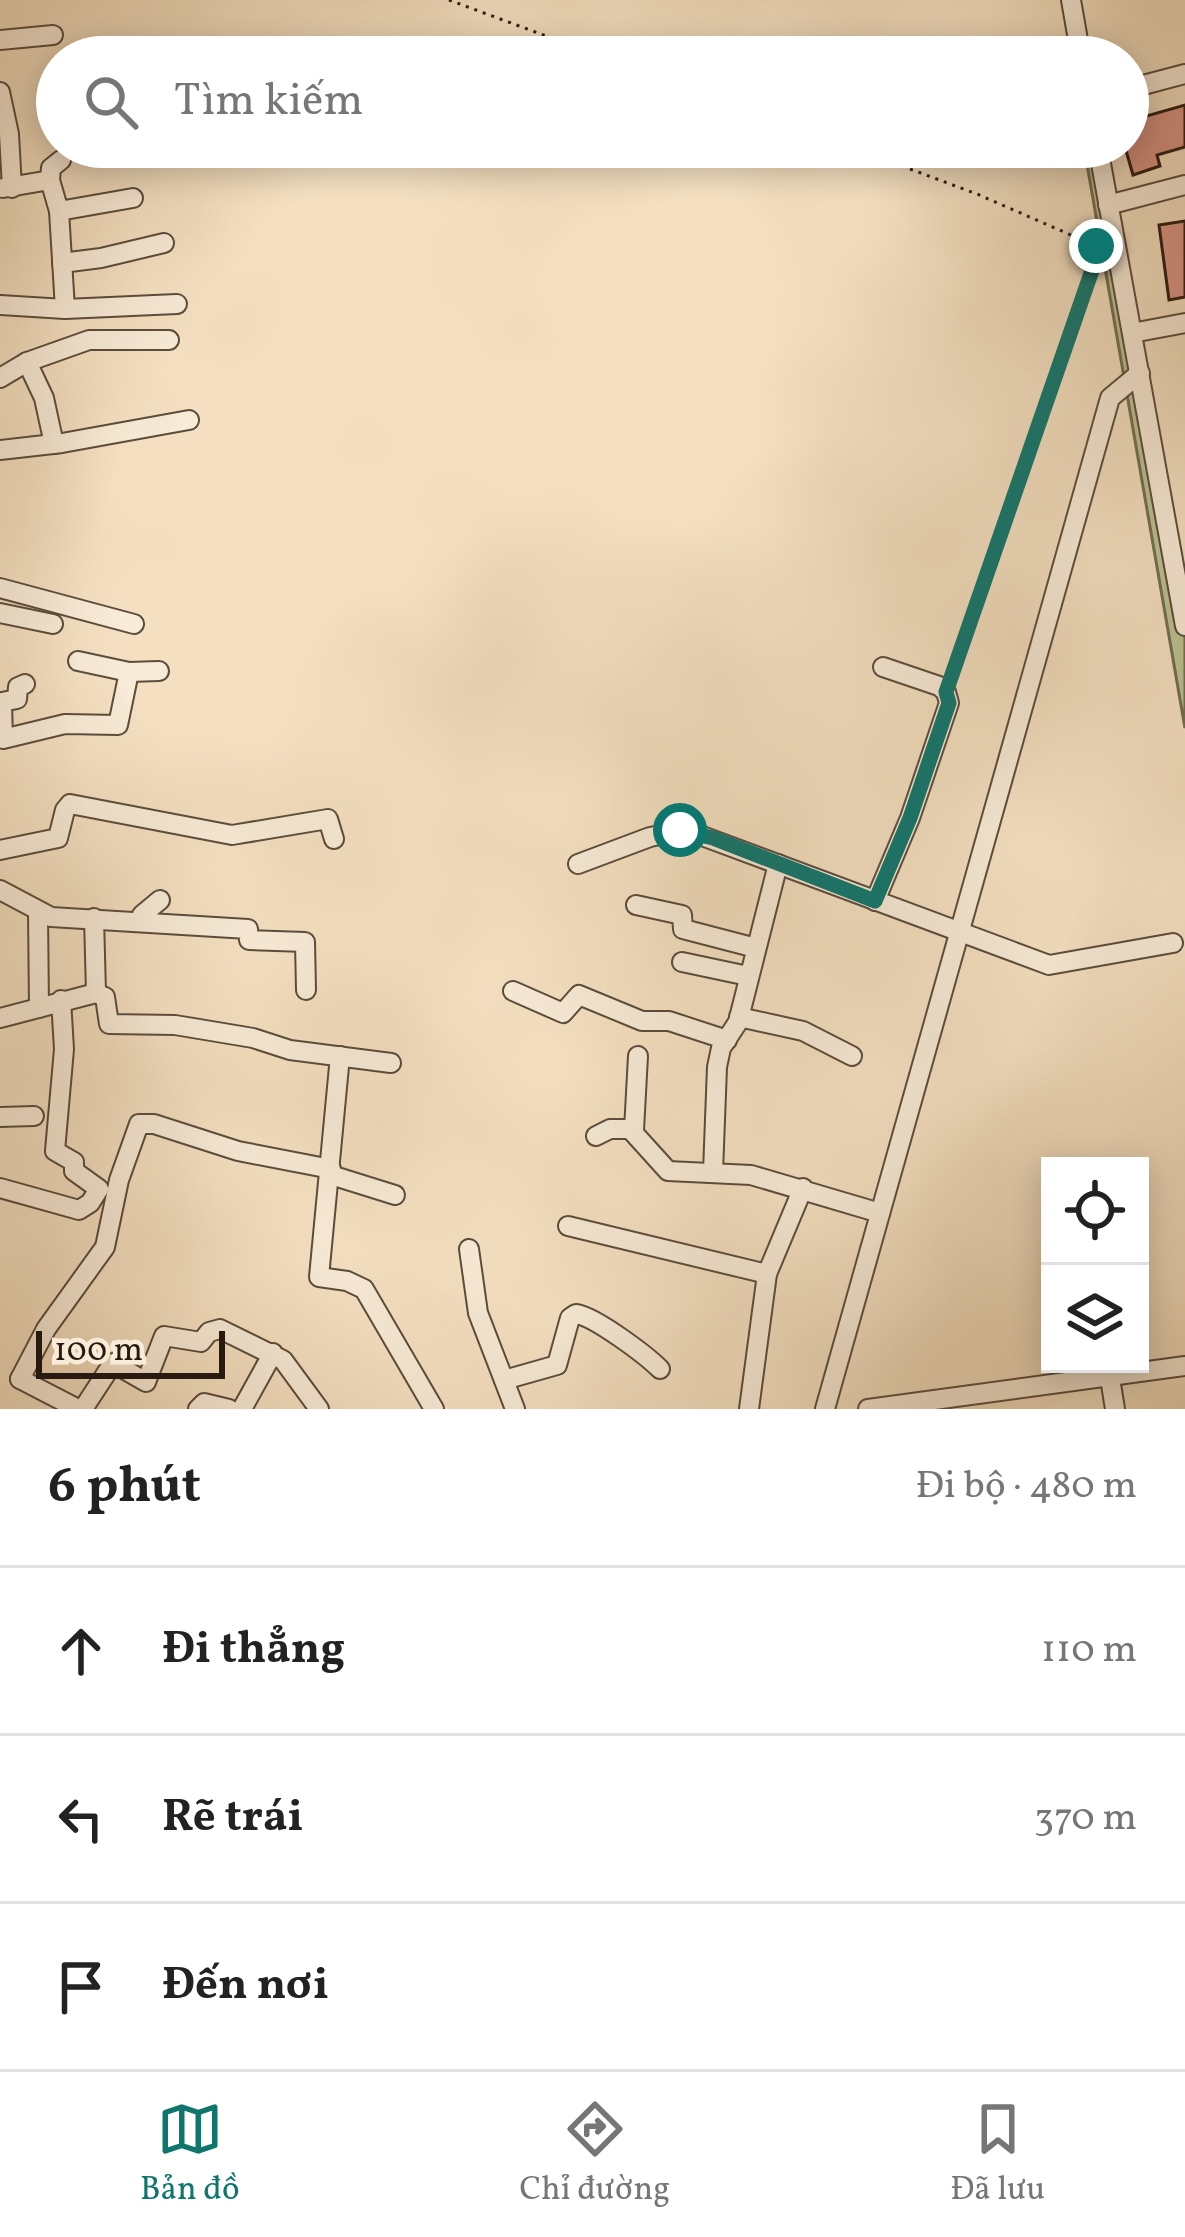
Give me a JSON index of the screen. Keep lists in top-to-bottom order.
{
  "scale_bar": "100 m",
  "page": {
    "search": "Tìm kiếm",
    "scale": "100 m",
    "heading": ["6 phút", "Đi bộ · 480 m"],
    "list": [
      ["Đi thẳng", "110 m"],
      ["Rẽ trái", "370 m"],
      "Đến nơi"
    ],
    "nav": ["Bản đồ", "Chỉ đường", "Đã lưu"]
  }
}
